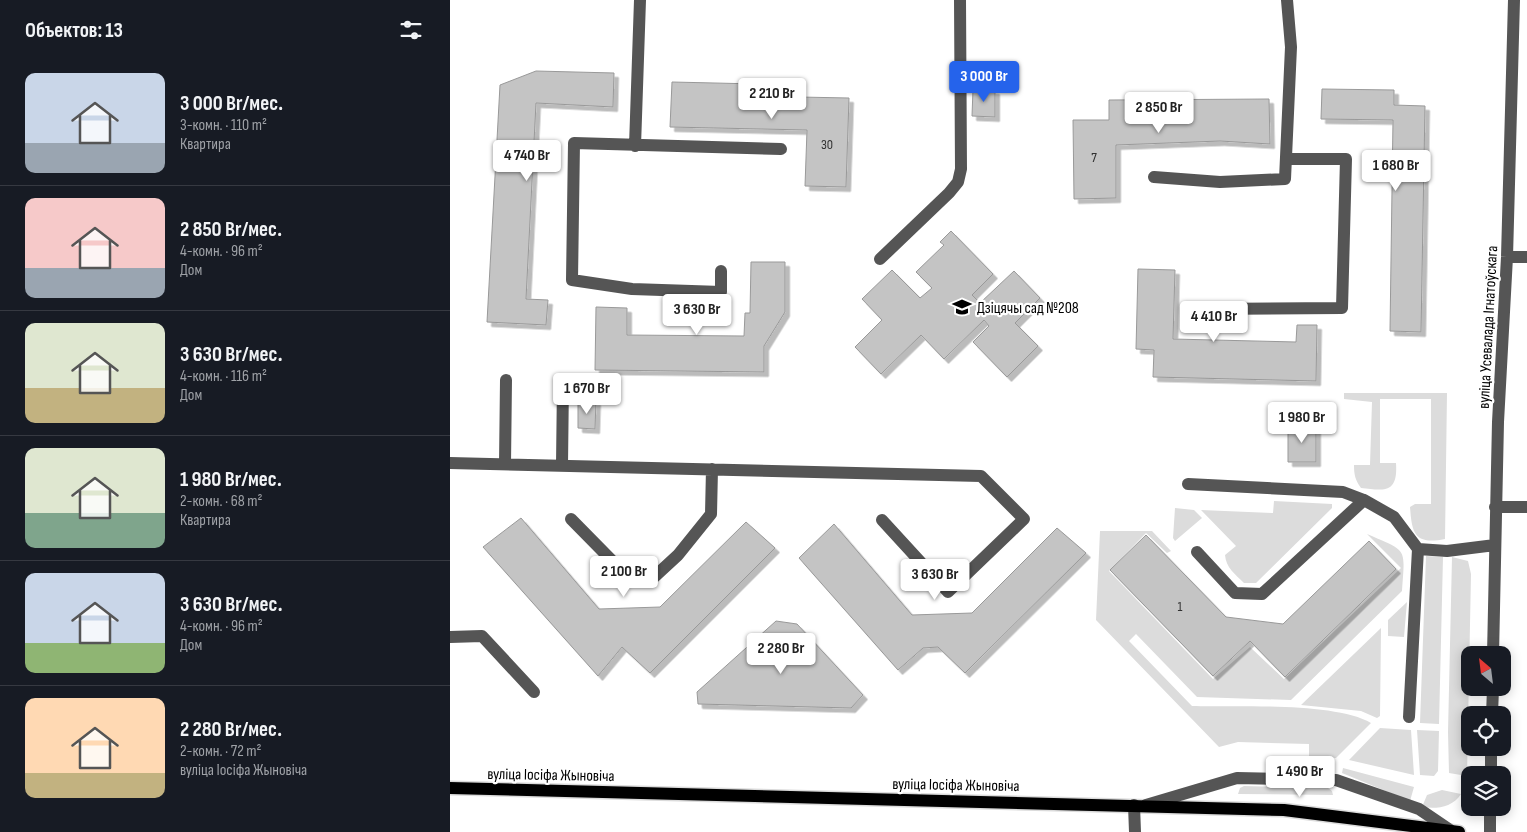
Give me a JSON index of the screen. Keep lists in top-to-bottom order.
{
  "streets": {
    "main road": ["вуліца Іосіфа Жыновіча"],
    "street": ["вуліца Усевалада Ігнатоўскага"]
  },
  "places": {
    "school or university": ["Дзіцячы сад №208"]
  },
  "house_numbers": ["30", "7", "1"],
  "north": "top left",
  "page": {
    "heading": "Объектов: 13",
    "list": [
      {
        "name": "3 000 Br/мес.",
        "note": "3-комн. · 110 m² · Квартира"
      },
      {
        "name": "2 850 Br/мес.",
        "note": "4-комн. · 96 m² · Дом"
      },
      {
        "name": "3 630 Br/мес.",
        "note": "4-комн. · 116 m² · Дом"
      },
      {
        "name": "1 980 Br/мес.",
        "note": "2-комн. · 68 m² · Квартира"
      },
      {
        "name": "3 630 Br/мес.",
        "note": "4-комн. · 96 m² · Дом"
      },
      {
        "name": "2 280 Br/мес.",
        "note": "2-комн. · 72 m² · вуліца Іосіфа Жыновіча"
      }
    ],
    "price": [
      "3 000 Br",
      "2 210 Br",
      "2 850 Br",
      "4 740 Br",
      "1 680 Br",
      "3 630 Br",
      "4 410 Br",
      "1 670 Br",
      "1 980 Br",
      "2 100 Br",
      "3 630 Br",
      "2 280 Br",
      "1 490 Br"
    ]
  }
}
